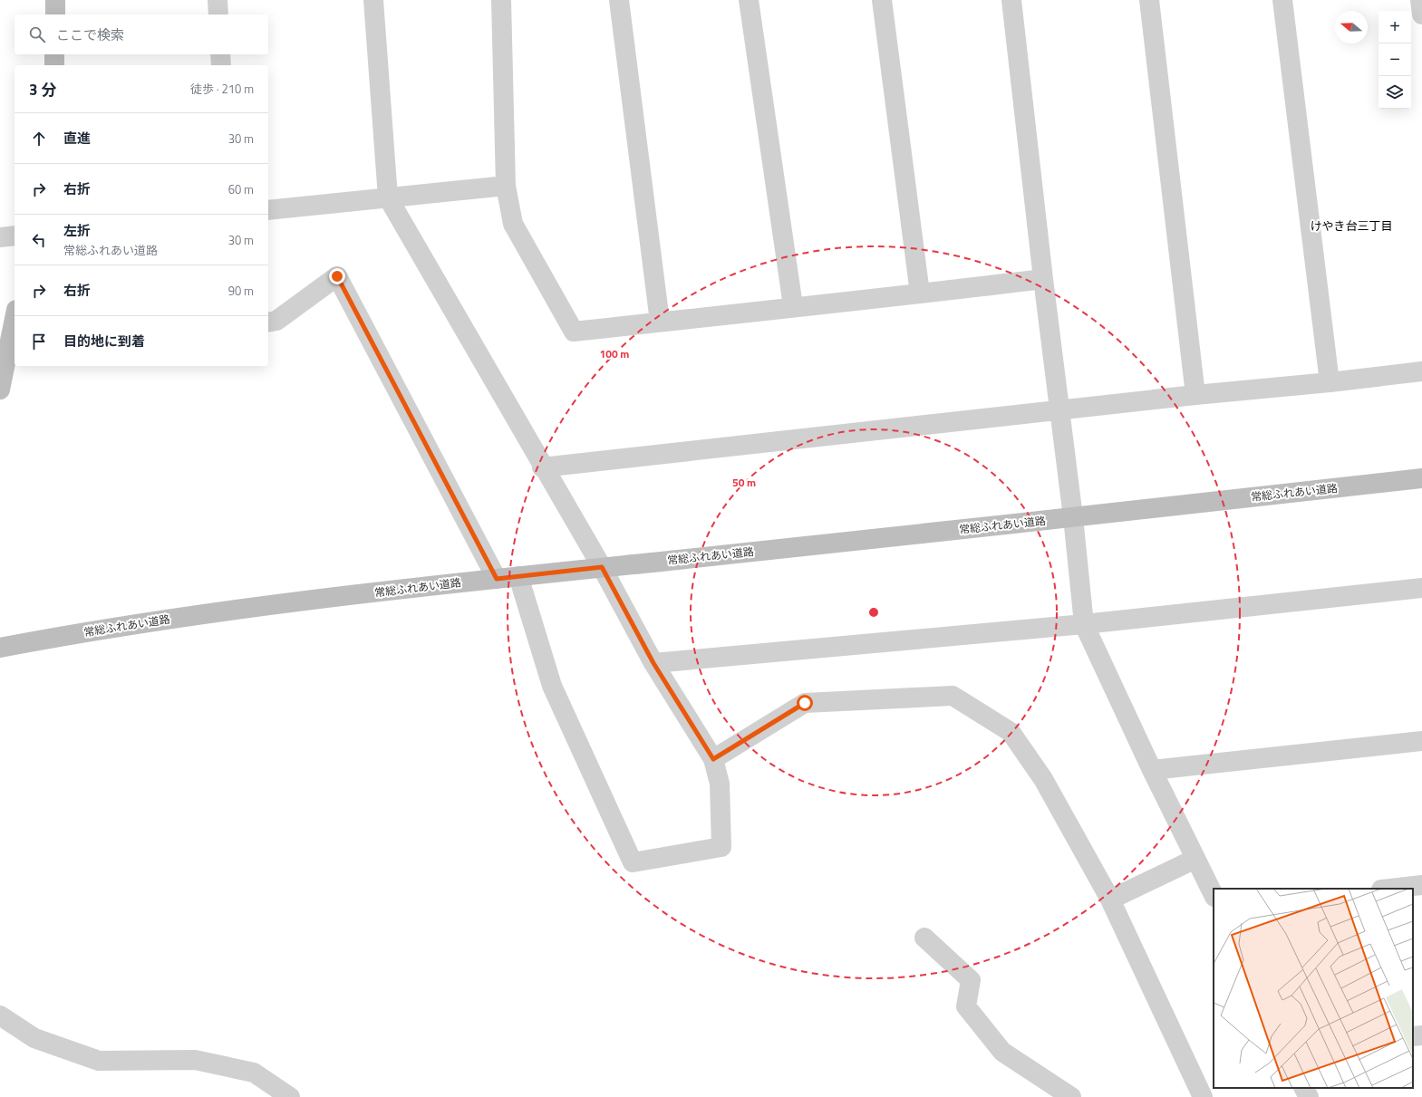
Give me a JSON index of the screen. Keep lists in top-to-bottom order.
{
  "streets": {
    "street": ["常総ふれあい道路"]
  },
  "districts": ["けやき台三丁目"],
  "north": "left",
  "page": {
    "map_buttons": ["+", "−"],
    "search": "ここで検索",
    "heading": ["3 分", "徒歩 · 210 m"],
    "list": [
      ["直進", "30 m"],
      ["右折", "60 m"],
      ["左折", "常総ふれあい道路", "30 m"],
      ["右折", "90 m"],
      "目的地に到着"
    ]
  },
  "rings": ["100 m", "50 m"]
}
